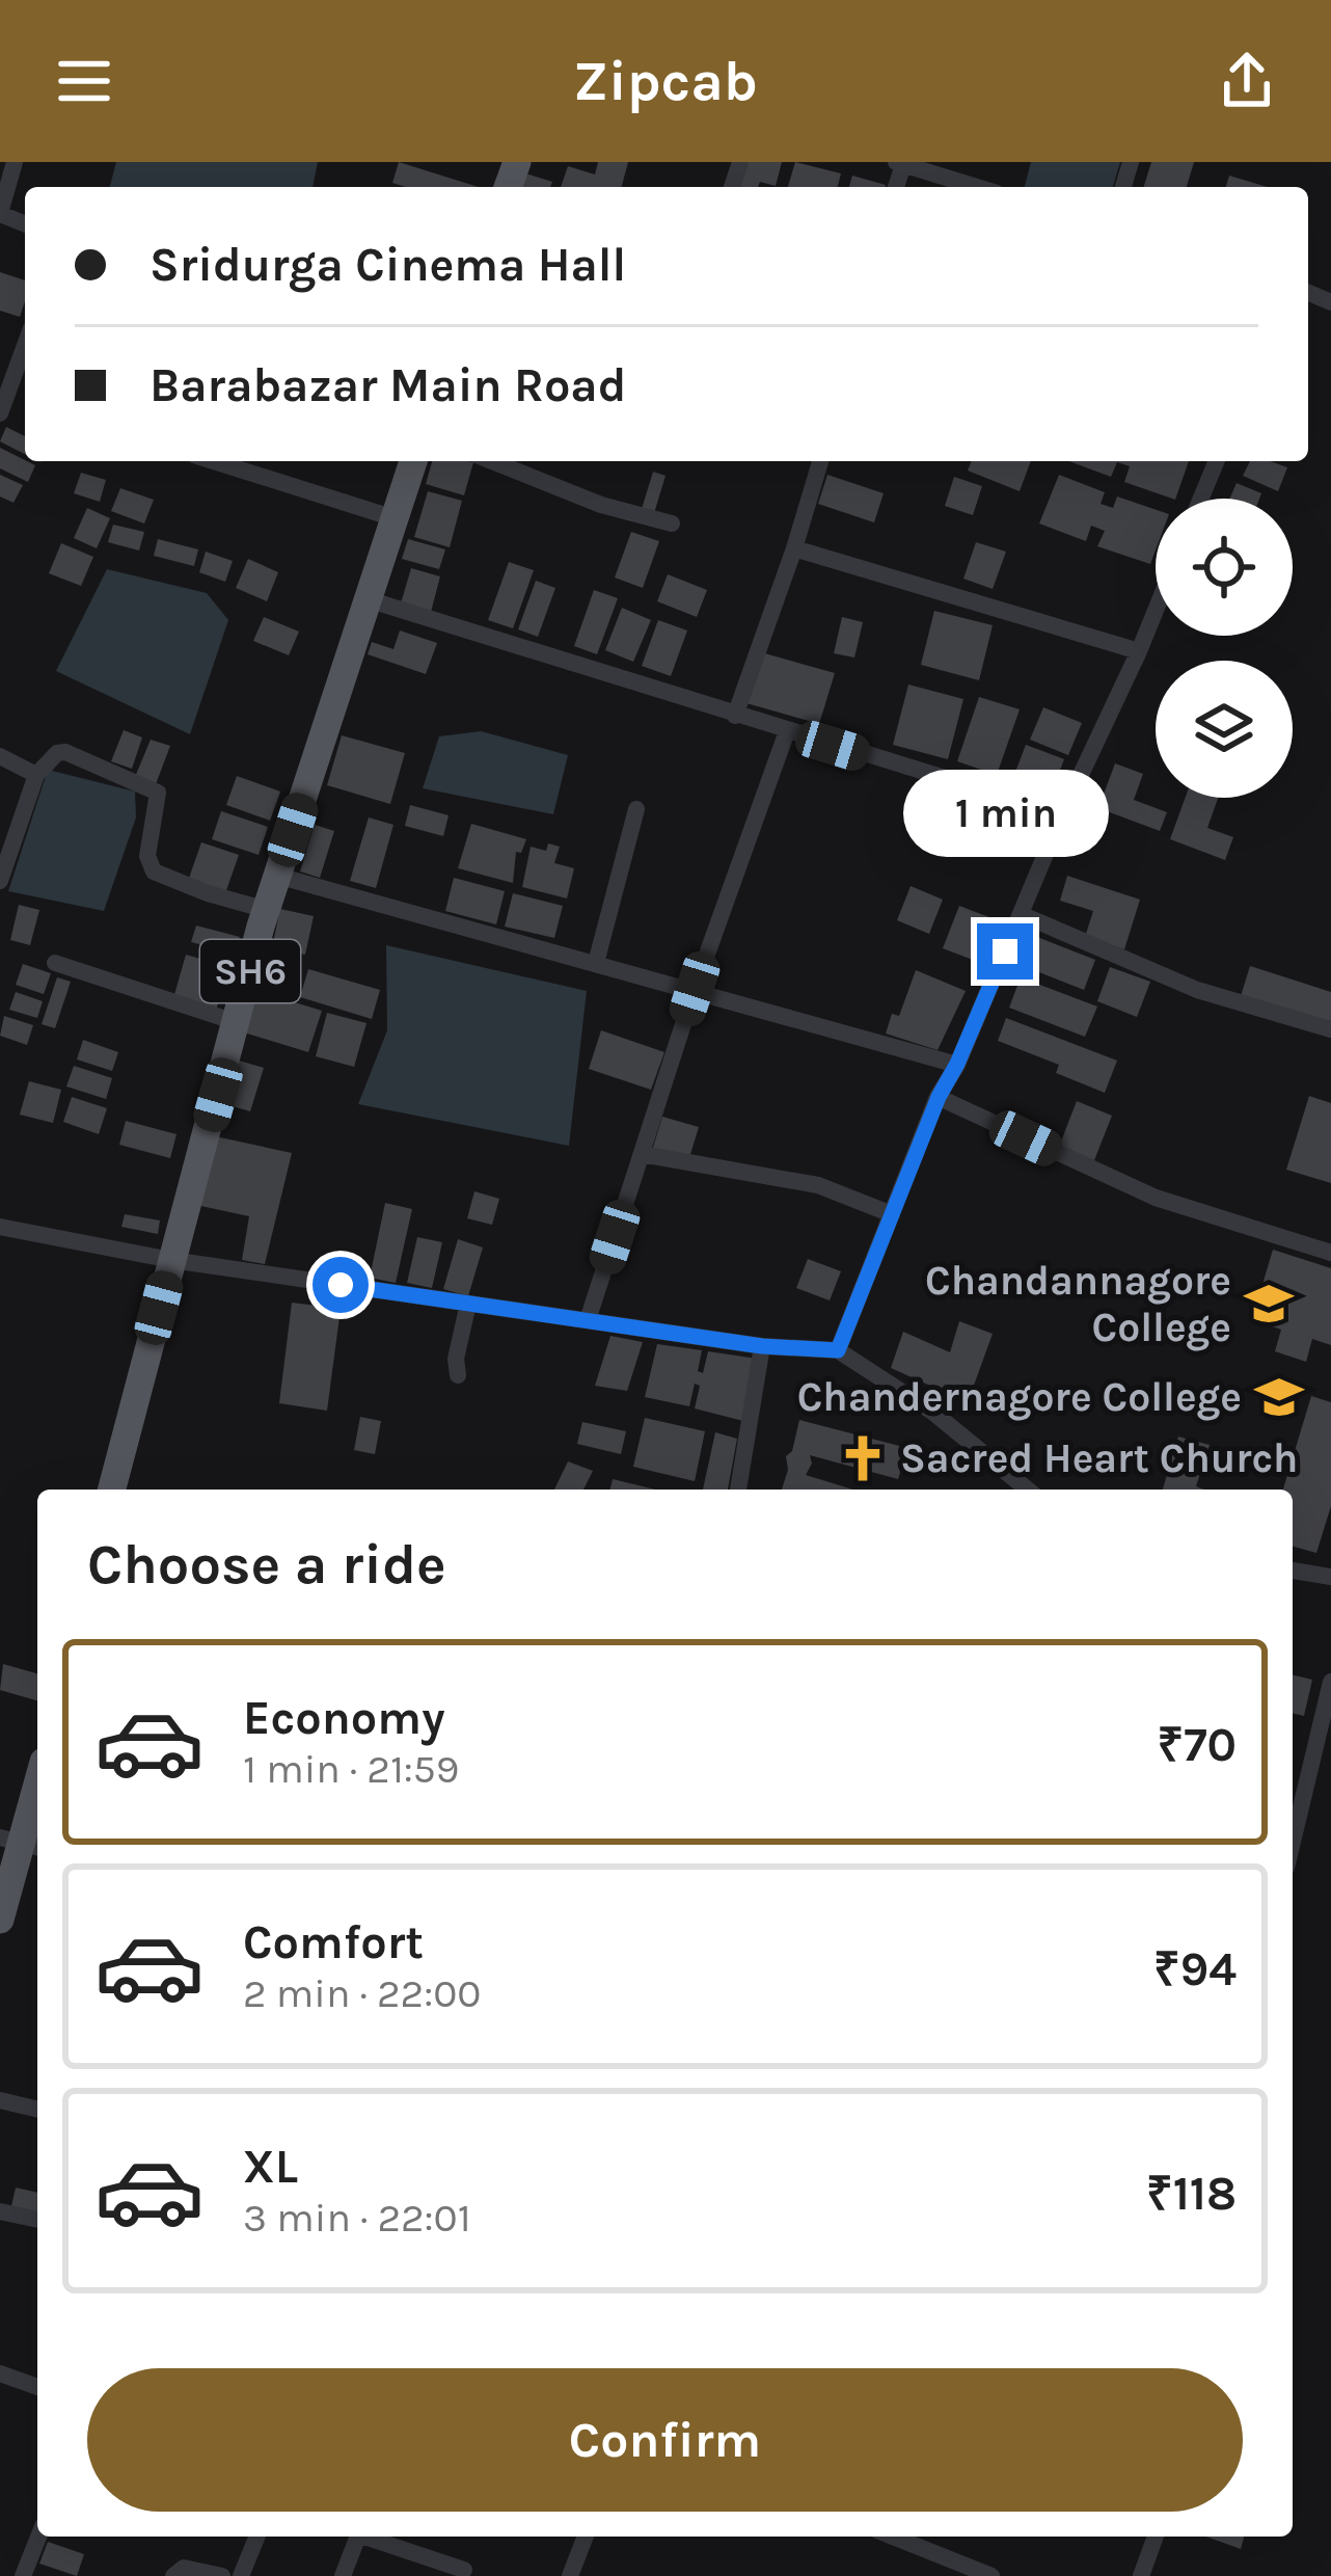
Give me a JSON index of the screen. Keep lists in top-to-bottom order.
{
  "streets": {
    "main road": ["SH6"]
  },
  "places": {
    "school or university": ["Chandannagore College", "Chandernagore College"],
    "church": ["Sacred Heart Church"]
  },
  "page": {
    "header": "Zipcab",
    "banner": ["Sridurga Cinema Hall", "Barabazar Main Road"],
    "bubble": "1 min",
    "heading": "Choose a ride",
    "list": [
      {
        "name": "Economy",
        "note": "1 min · 21:59",
        "value": "₹70"
      },
      {
        "name": "Comfort",
        "note": "2 min · 22:00",
        "value": "₹94"
      },
      {
        "name": "XL",
        "note": "3 min · 22:01",
        "value": "₹118"
      }
    ],
    "buttons": "Confirm"
  }
}
